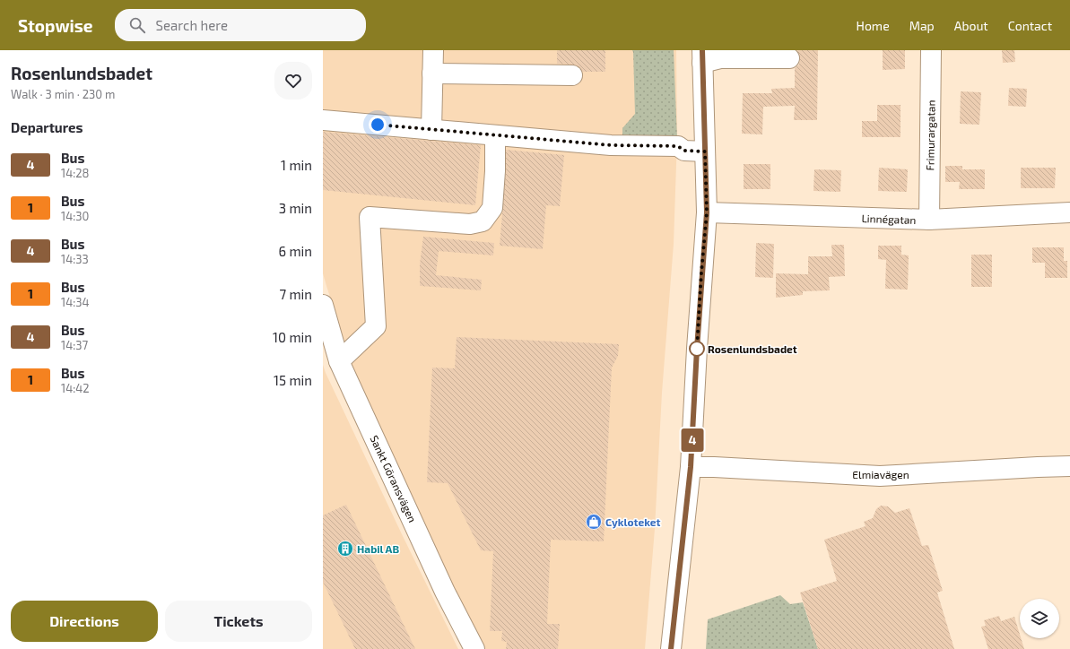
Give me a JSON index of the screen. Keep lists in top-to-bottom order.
{
  "streets": {
    "street": [
      "Frimurargatan",
      "Linnégatan",
      "Elmiavägen",
      "Sankt Göransvägen"
    ]
  },
  "crossings": [
    ["Frimurargatan", "Linnégatan"]
  ],
  "places": {
    "other": ["Rosenlundsbadet"],
    "shop": ["Cykloteket"],
    "building": ["Habil AB"]
  },
  "lines": ["bus line 4"],
  "page": {
    "header": "Stopwise",
    "search": "Search here",
    "nav": [
      "Home",
      "Map",
      "About",
      "Contact"
    ],
    "heading": [
      ["Rosenlundsbadet", "Walk · 3 min · 230 m"],
      "Departures"
    ],
    "on_map": "4",
    "list": [
      {
        "mark": "4",
        "name": "Bus",
        "note": "14:28",
        "value": "1 min"
      },
      {
        "mark": "1",
        "name": "Bus",
        "note": "14:30",
        "value": "3 min"
      },
      {
        "mark": "4",
        "name": "Bus",
        "note": "14:33",
        "value": "6 min"
      },
      {
        "mark": "1",
        "name": "Bus",
        "note": "14:34",
        "value": "7 min"
      },
      {
        "mark": "4",
        "name": "Bus",
        "note": "14:37",
        "value": "10 min"
      },
      {
        "mark": "1",
        "name": "Bus",
        "note": "14:42",
        "value": "15 min"
      }
    ],
    "buttons": ["Directions", "Tickets"]
  }
}
